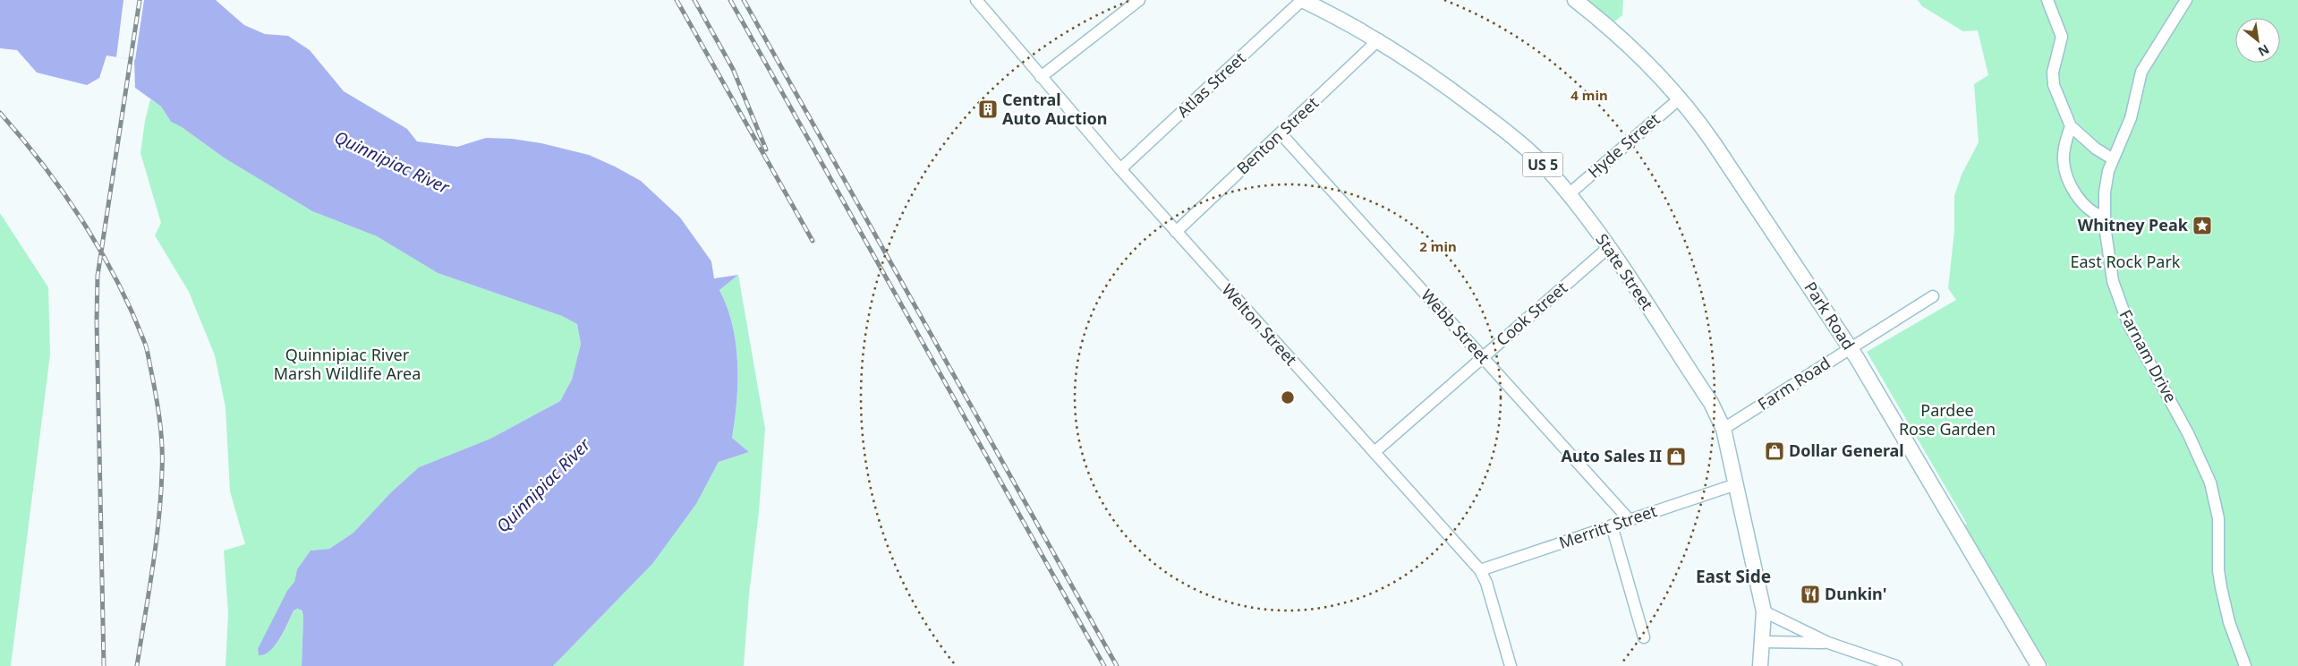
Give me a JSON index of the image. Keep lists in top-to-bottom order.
{
  "streets": {
    "main road": ["US 5", "State Street", "Park Road"],
    "street": [
      "Atlas Street",
      "Benton Street",
      "Hyde Street",
      "Cook Street",
      "Welton Street",
      "Webb Street",
      "Farnam Drive",
      "Farm Road",
      "Merritt Street"
    ]
  },
  "crossings": [
    ["Atlas Street", "State Street"],
    ["Atlas Street", "Welton Street"],
    ["Benton Street", "State Street"],
    ["Benton Street", "Welton Street"],
    ["Benton Street", "Webb Street"],
    ["Hyde Street", "State Street"],
    ["Hyde Street", "Park Road"],
    ["State Street", "Cook Street"],
    ["State Street", "Farm Road"],
    ["State Street", "Merritt Street"],
    ["Cook Street", "Welton Street"],
    ["Cook Street", "Webb Street"],
    ["Park Road", "Farm Road"],
    ["Welton Street", "Merritt Street"],
    ["Webb Street", "Merritt Street"]
  ],
  "districts": ["East Side"],
  "water": ["Quinnipiac River"],
  "parks": ["East Rock Park", "Quinnipiac River Marsh Wildlife Area", "Pardee Rose Garden"],
  "places": {
    "building": ["Central Auto Auction"],
    "place": ["Whitney Peak"],
    "shop": ["Dollar General", "Auto Sales II"],
    "restaurant": ["Dunkin'"]
  },
  "north": "bottom right",
  "rings": ["4 min", "2 min"]
}
